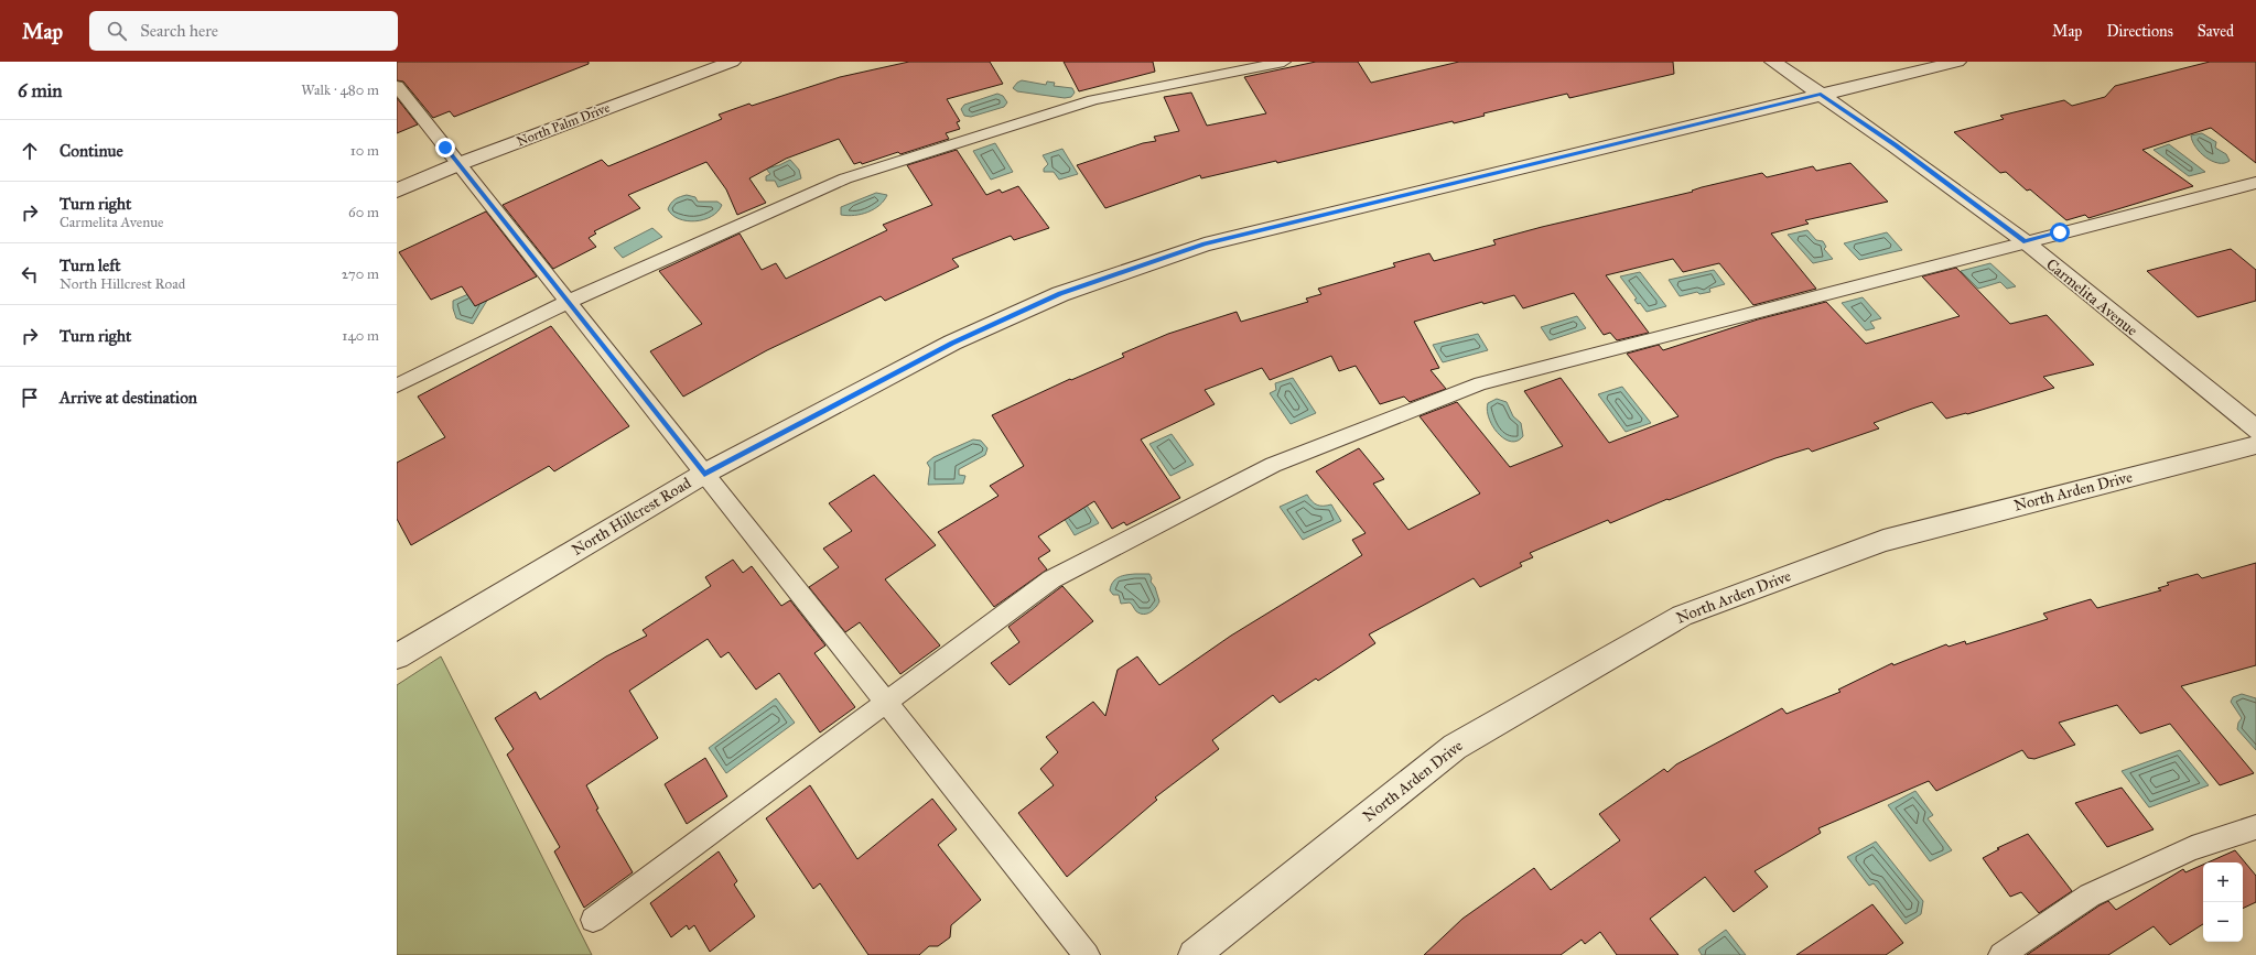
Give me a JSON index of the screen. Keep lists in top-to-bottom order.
{
  "streets": {
    "street": [
      "North Palm Drive",
      "Carmelita Avenue",
      "North Arden Drive",
      "North Hillcrest Road"
    ]
  },
  "crossings": [
    ["Carmelita Avenue", "North Hillcrest Road"]
  ],
  "page": {
    "header": "Map",
    "search": "Search here",
    "nav": ["Map", "Directions", "Saved"],
    "heading": ["6 min", "Walk · 480 m"],
    "list": [
      ["Continue", "10 m"],
      ["Turn right", "Carmelita Avenue", "60 m"],
      ["Turn left", "North Hillcrest Road", "270 m"],
      ["Turn right", "140 m"],
      "Arrive at destination"
    ],
    "map_buttons": ["+", "−"]
  }
}
